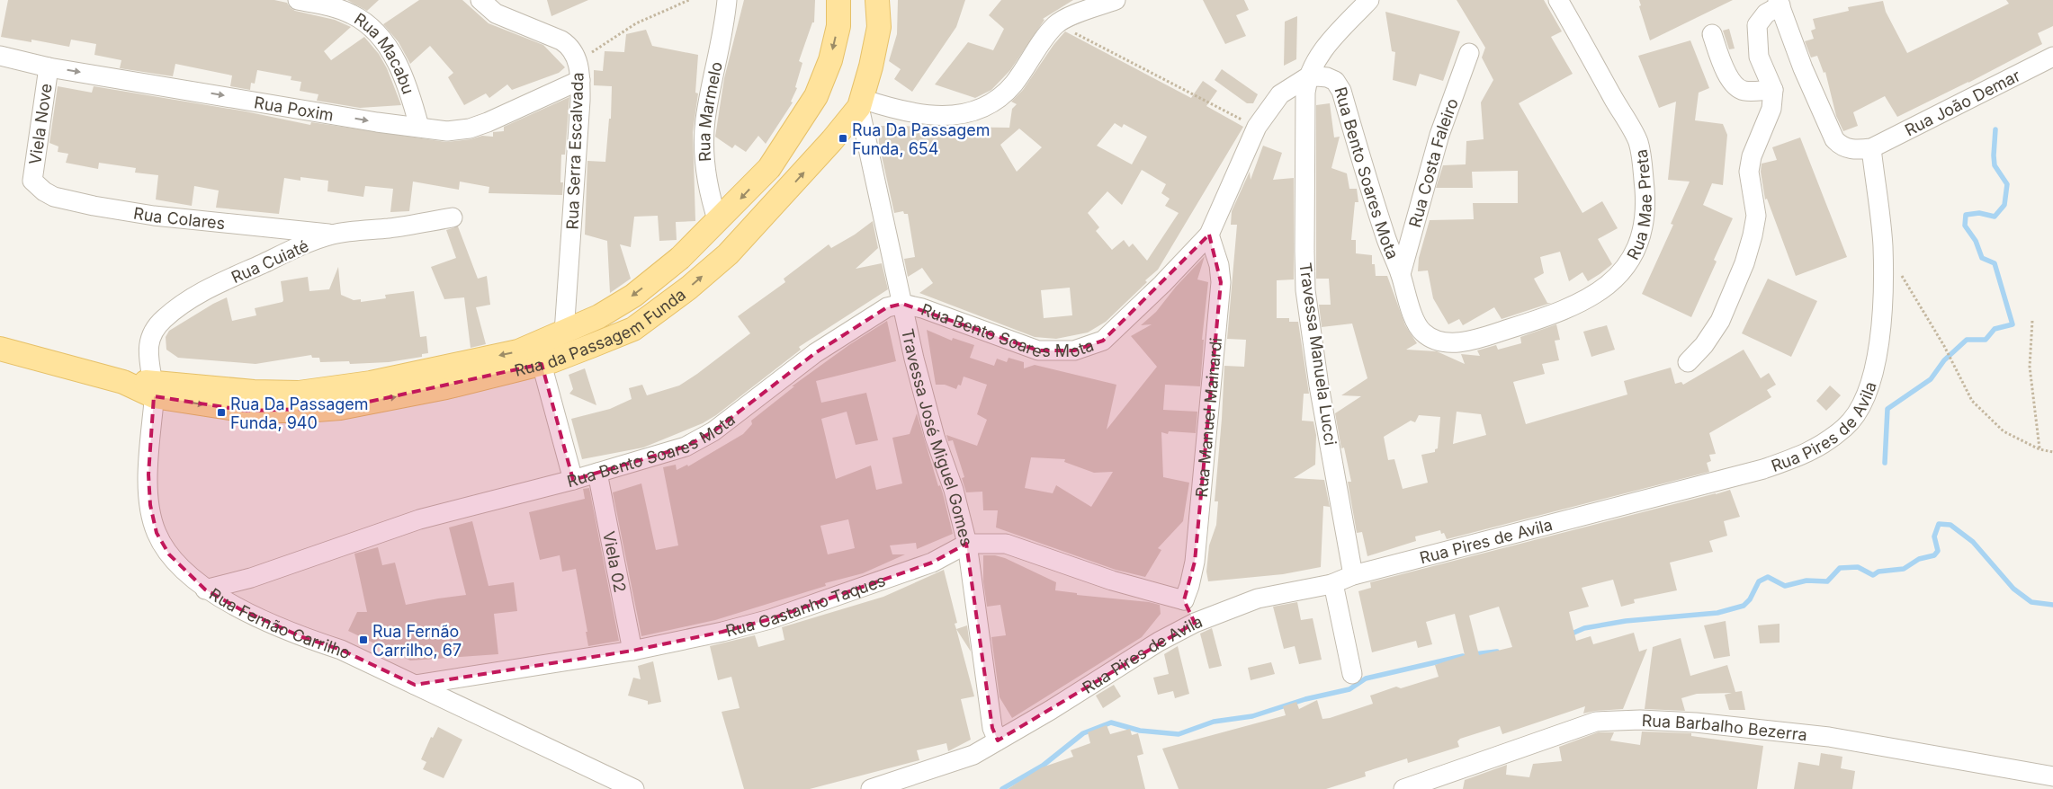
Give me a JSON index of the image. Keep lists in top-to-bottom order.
{
  "streets": {
    "main road": ["Rua da Passagem Funda"],
    "street": [
      "Rua Macabu",
      "Rua João Demar",
      "Rua Poxim",
      "Rua Marmelo",
      "Viela Nove",
      "Rua Serra Escalvada",
      "Rua Costa Faleiro",
      "Rua Bento Soares Mota",
      "Rua Mae Preta",
      "Rua Colares",
      "Rua Cuiaté",
      "Travessa Manuela Lucci",
      "Rua Manuel Mainardi",
      "Rua Pires de Avila",
      "Travessa José Miguel Gomes",
      "Viela 02",
      "Rua Castanho Taques",
      "Rua Fernão Carrilho",
      "Rua Barbalho Bezerra"
    ]
  },
  "crossings": [
    ["Rua Macabu", "Rua Poxim"],
    ["Rua João Demar", "Rua Pires de Avila"],
    ["Rua Poxim", "Viela Nove"],
    ["Rua Poxim", "Rua Serra Escalvada"],
    ["Rua Marmelo", "Rua da Passagem Funda"],
    ["Viela Nove", "Rua Colares"],
    ["Rua Serra Escalvada", "Rua da Passagem Funda"],
    ["Rua Costa Faleiro", "Rua Bento Soares Mota"],
    ["Rua Bento Soares Mota", "Rua Mae Preta"],
    ["Rua Bento Soares Mota", "Travessa Manuela Lucci"],
    ["Rua Bento Soares Mota", "Rua Manuel Mainardi"],
    ["Rua Bento Soares Mota", "Travessa José Miguel Gomes"],
    ["Rua Bento Soares Mota", "Viela 02"],
    ["Rua Bento Soares Mota", "Rua Fernão Carrilho"],
    ["Rua Colares", "Rua Cuiaté"],
    ["Rua Cuiaté", "Rua da Passagem Funda"],
    ["Rua Cuiaté", "Rua Fernão Carrilho"],
    ["Rua da Passagem Funda", "Travessa José Miguel Gomes"],
    ["Rua da Passagem Funda", "Rua Fernão Carrilho"],
    ["Travessa Manuela Lucci", "Rua Pires de Avila"],
    ["Rua Manuel Mainardi", "Rua Castanho Taques"],
    ["Rua Pires de Avila", "Travessa José Miguel Gomes"],
    ["Travessa José Miguel Gomes", "Rua Castanho Taques"],
    ["Viela 02", "Rua Castanho Taques"],
    ["Rua Castanho Taques", "Rua Fernão Carrilho"]
  ],
  "one_way": ["Rua Poxim"],
  "places": {
    "transit": ["Rua Da Passagem Funda, 654", "Rua Da Passagem Funda, 940", "Rua Fernão Carrilho, 67"]
  }
}
